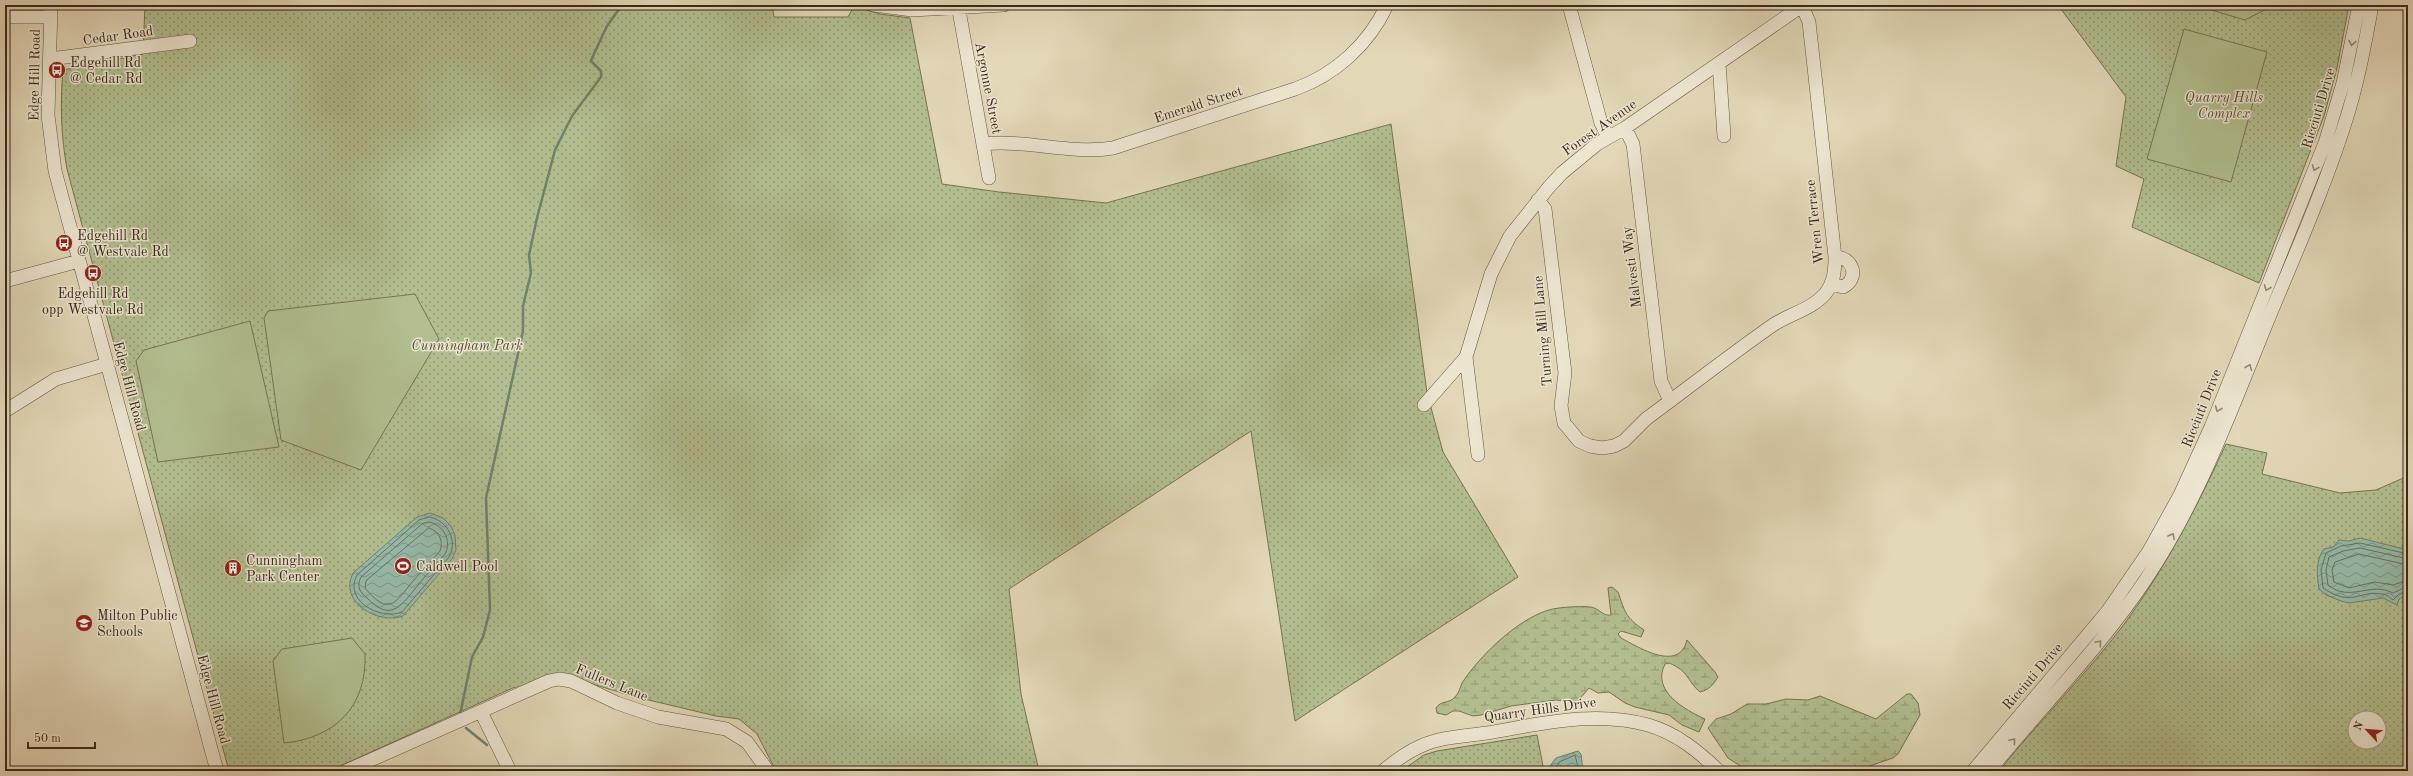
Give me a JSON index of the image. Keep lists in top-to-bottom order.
{
  "streets": {
    "street": [
      "Cedar Road",
      "Edge Hill Road",
      "Argonne Street",
      "Emerald Street",
      "Ricciuti Drive",
      "Forest Avenue",
      "Wren Terrace",
      "Malvesti Way",
      "Turning Mill Lane",
      "Fullers Lane",
      "Quarry Hills Drive"
    ]
  },
  "crossings": [
    ["Cedar Road", "Edge Hill Road"],
    ["Argonne Street", "Emerald Street"],
    ["Forest Avenue", "Wren Terrace"],
    ["Forest Avenue", "Malvesti Way"],
    ["Forest Avenue", "Turning Mill Lane"],
    ["Malvesti Way", "Turning Mill Lane"]
  ],
  "parks": ["Quarry Hills Complex", "Cunningham Park"],
  "places": {
    "bus stop": ["Edgehill Rd @ Cedar Rd", "Edgehill Rd @ Westvale Rd", "Edgehill Rd opp Westvale Rd"],
    "sports": ["Caldwell Pool"],
    "building": ["Cunningham Park Center"],
    "school or university": ["Milton Public Schools"]
  },
  "scale_bar": "50 m",
  "north": "top left"
}
